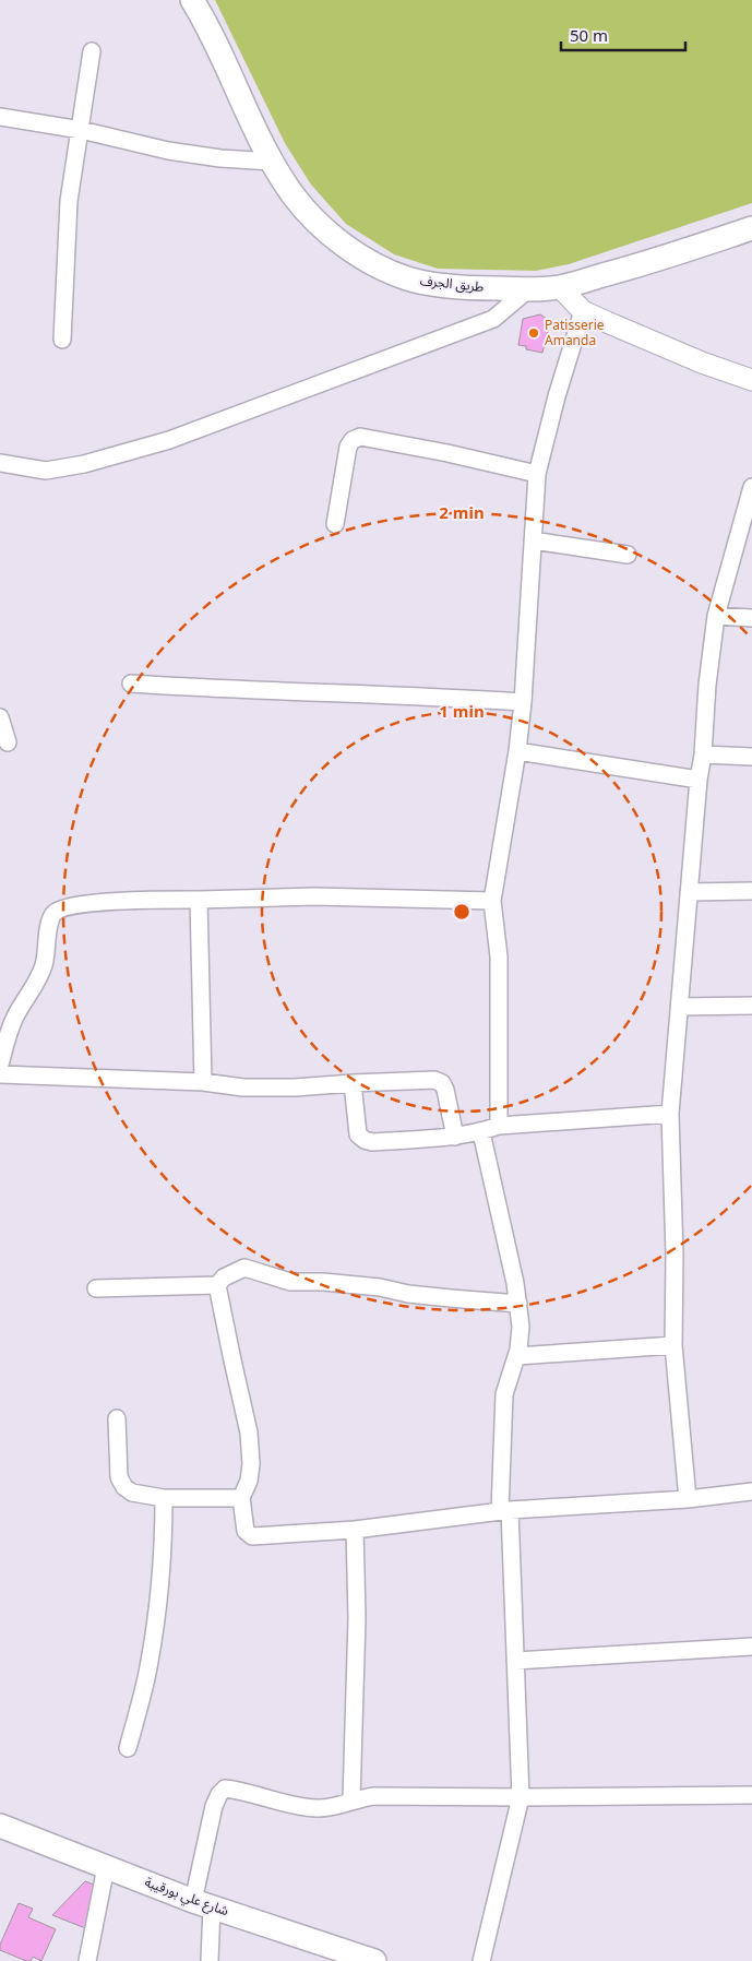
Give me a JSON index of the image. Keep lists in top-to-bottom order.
{
  "streets": {
    "main road": ["طريق الجرف", "شارع علي بورقيبة"]
  },
  "places": ["Patisserie Amanda"],
  "scale_bar": "50 m",
  "rings": ["2 min", "1 min"]
}
